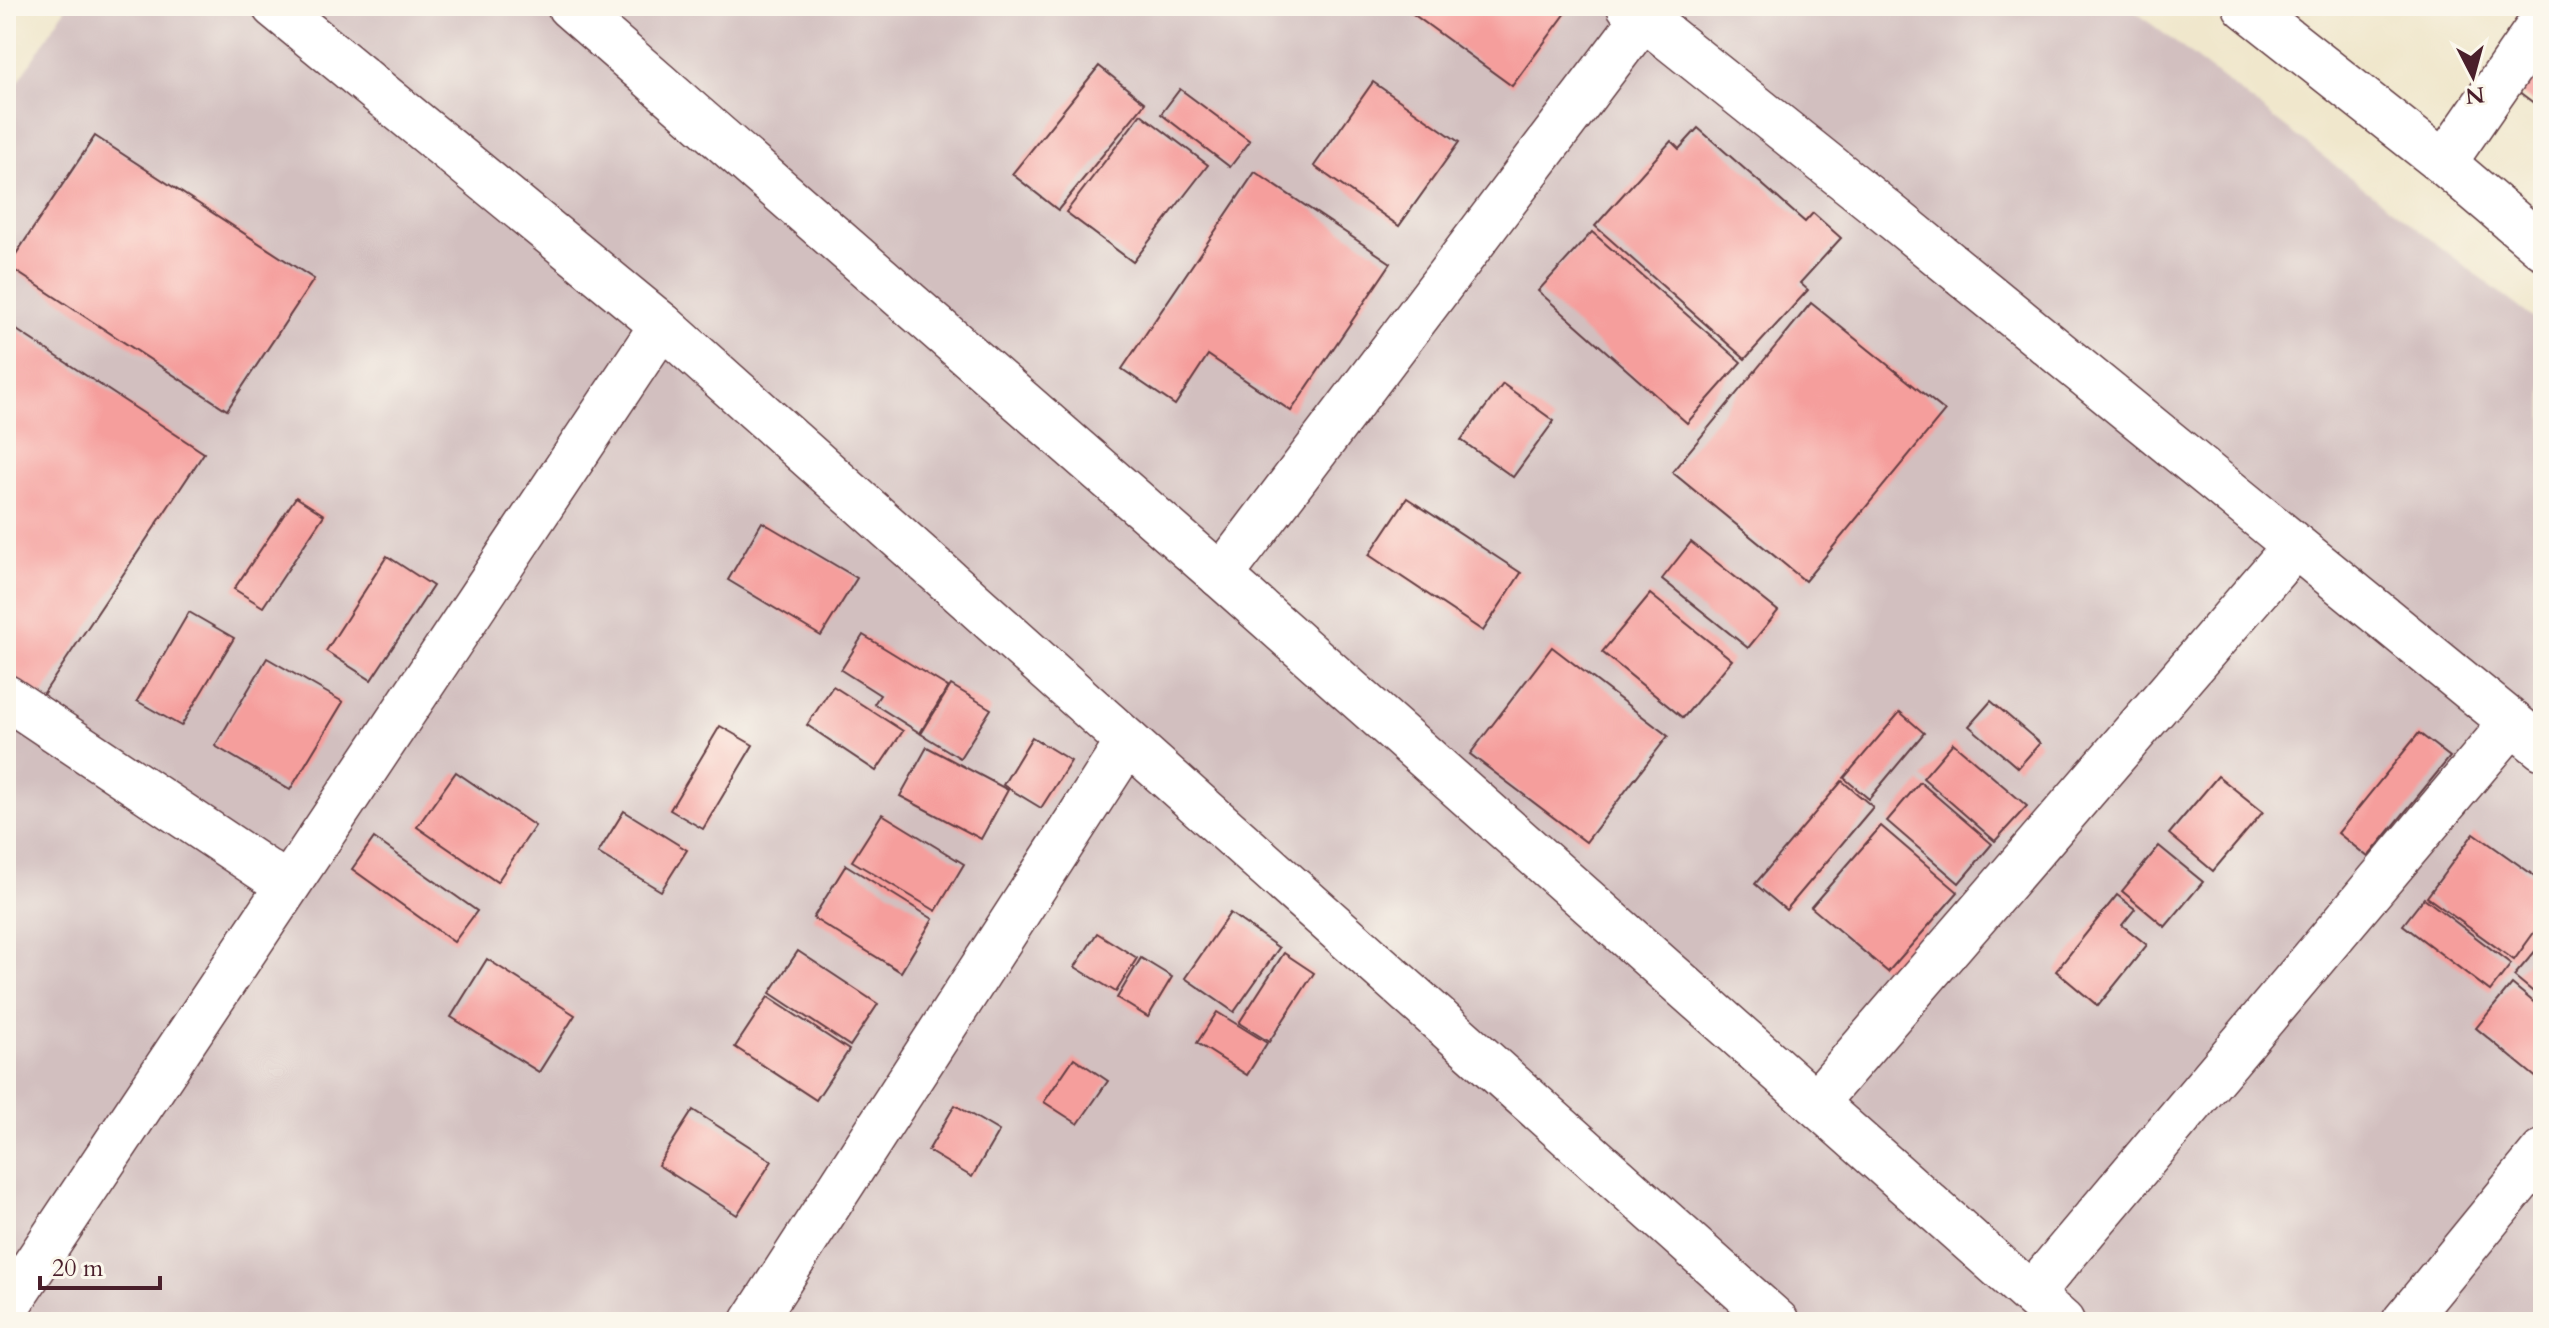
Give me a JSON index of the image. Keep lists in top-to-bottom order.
{
  "scale_bar": "20 m",
  "north": "bottom"
}
